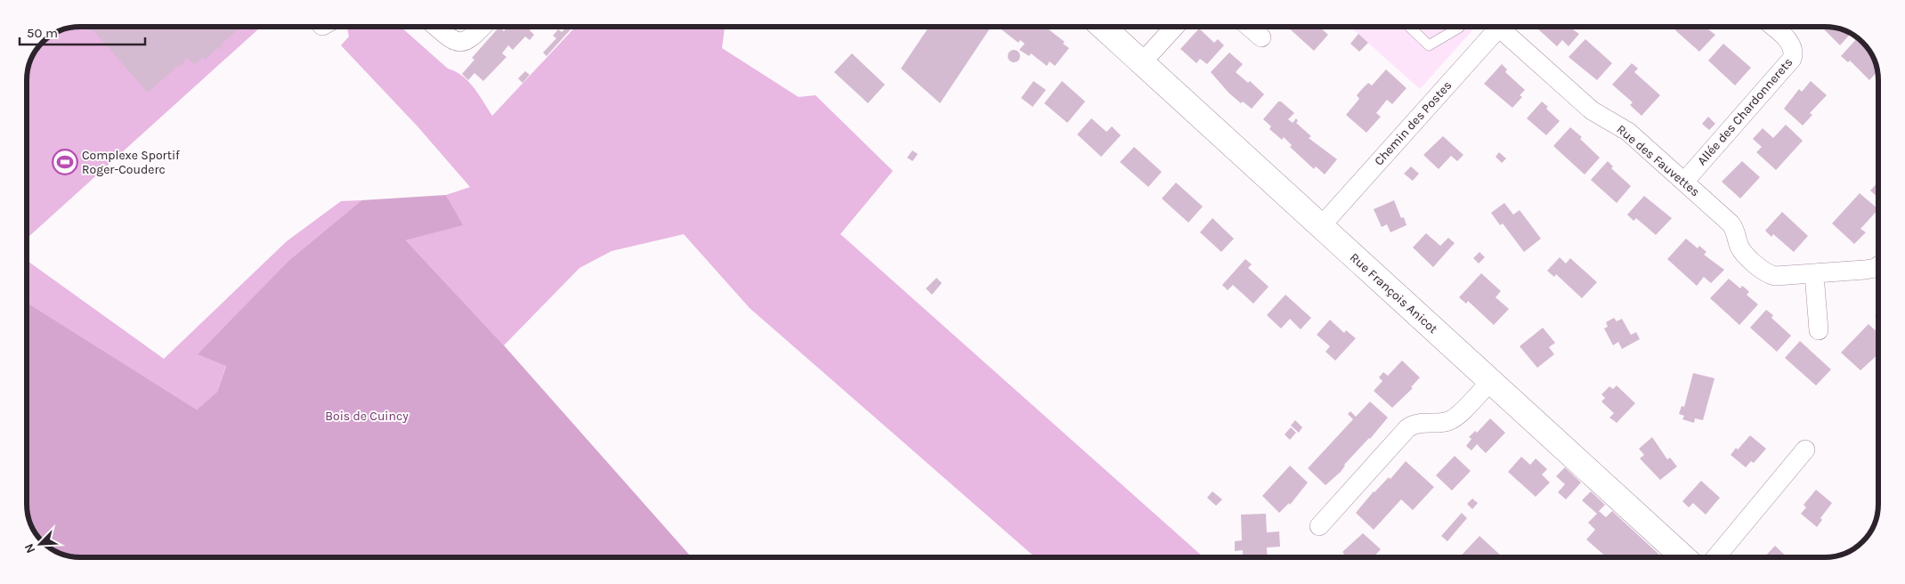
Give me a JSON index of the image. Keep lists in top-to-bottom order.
{
  "streets": {
    "street": [
      "Allée des Chardonnerets",
      "Chemin des Postes",
      "Rue des Fauvettes",
      "Rue François Anicot"
    ]
  },
  "crossings": [
    ["Allée des Chardonnerets", "Rue des Fauvettes"],
    ["Chemin des Postes", "Rue François Anicot"]
  ],
  "parks": ["Bois de Cuincy"],
  "places": {
    "sports": ["Complexe Sportif Roger-Couderc"]
  },
  "scale_bar": "50 m",
  "north": "bottom left"
}
